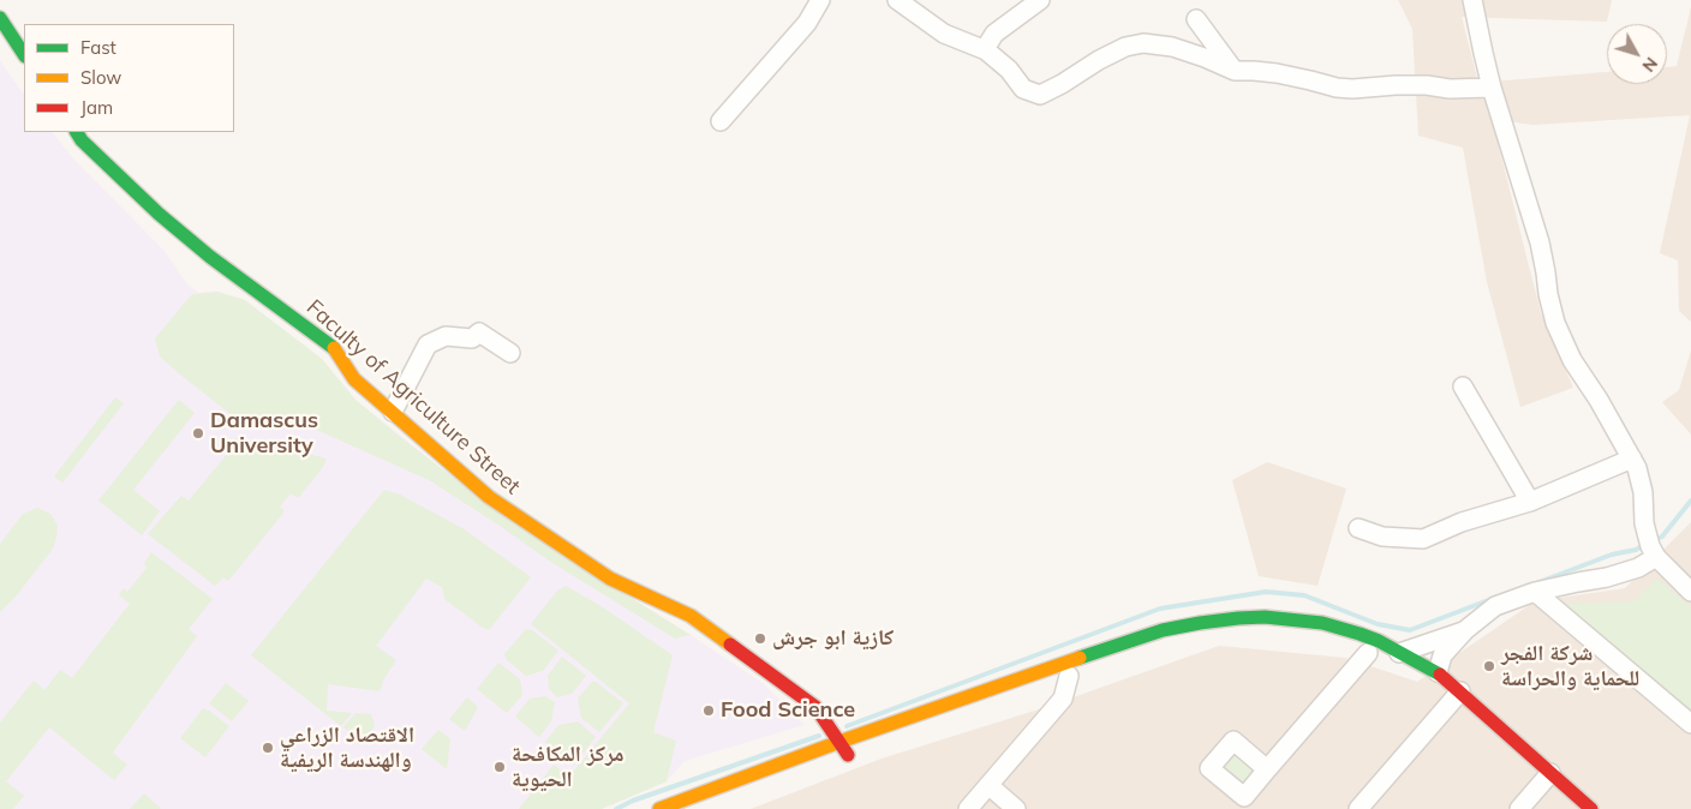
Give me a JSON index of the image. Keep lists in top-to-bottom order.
{
  "streets": {
    "main road": ["Faculty of Agriculture Street"]
  },
  "places": [
    "Damascus University",
    "كازية ابو جرش",
    "شركة الفجر للحماية والحراسة",
    "Food Science",
    "الاقتصاد الزراعي والهندسة الريفية",
    "مركز المكافحة الحيوية"
  ],
  "legend": ["Fast", "Slow", "Jam"],
  "north": "bottom right"
}
